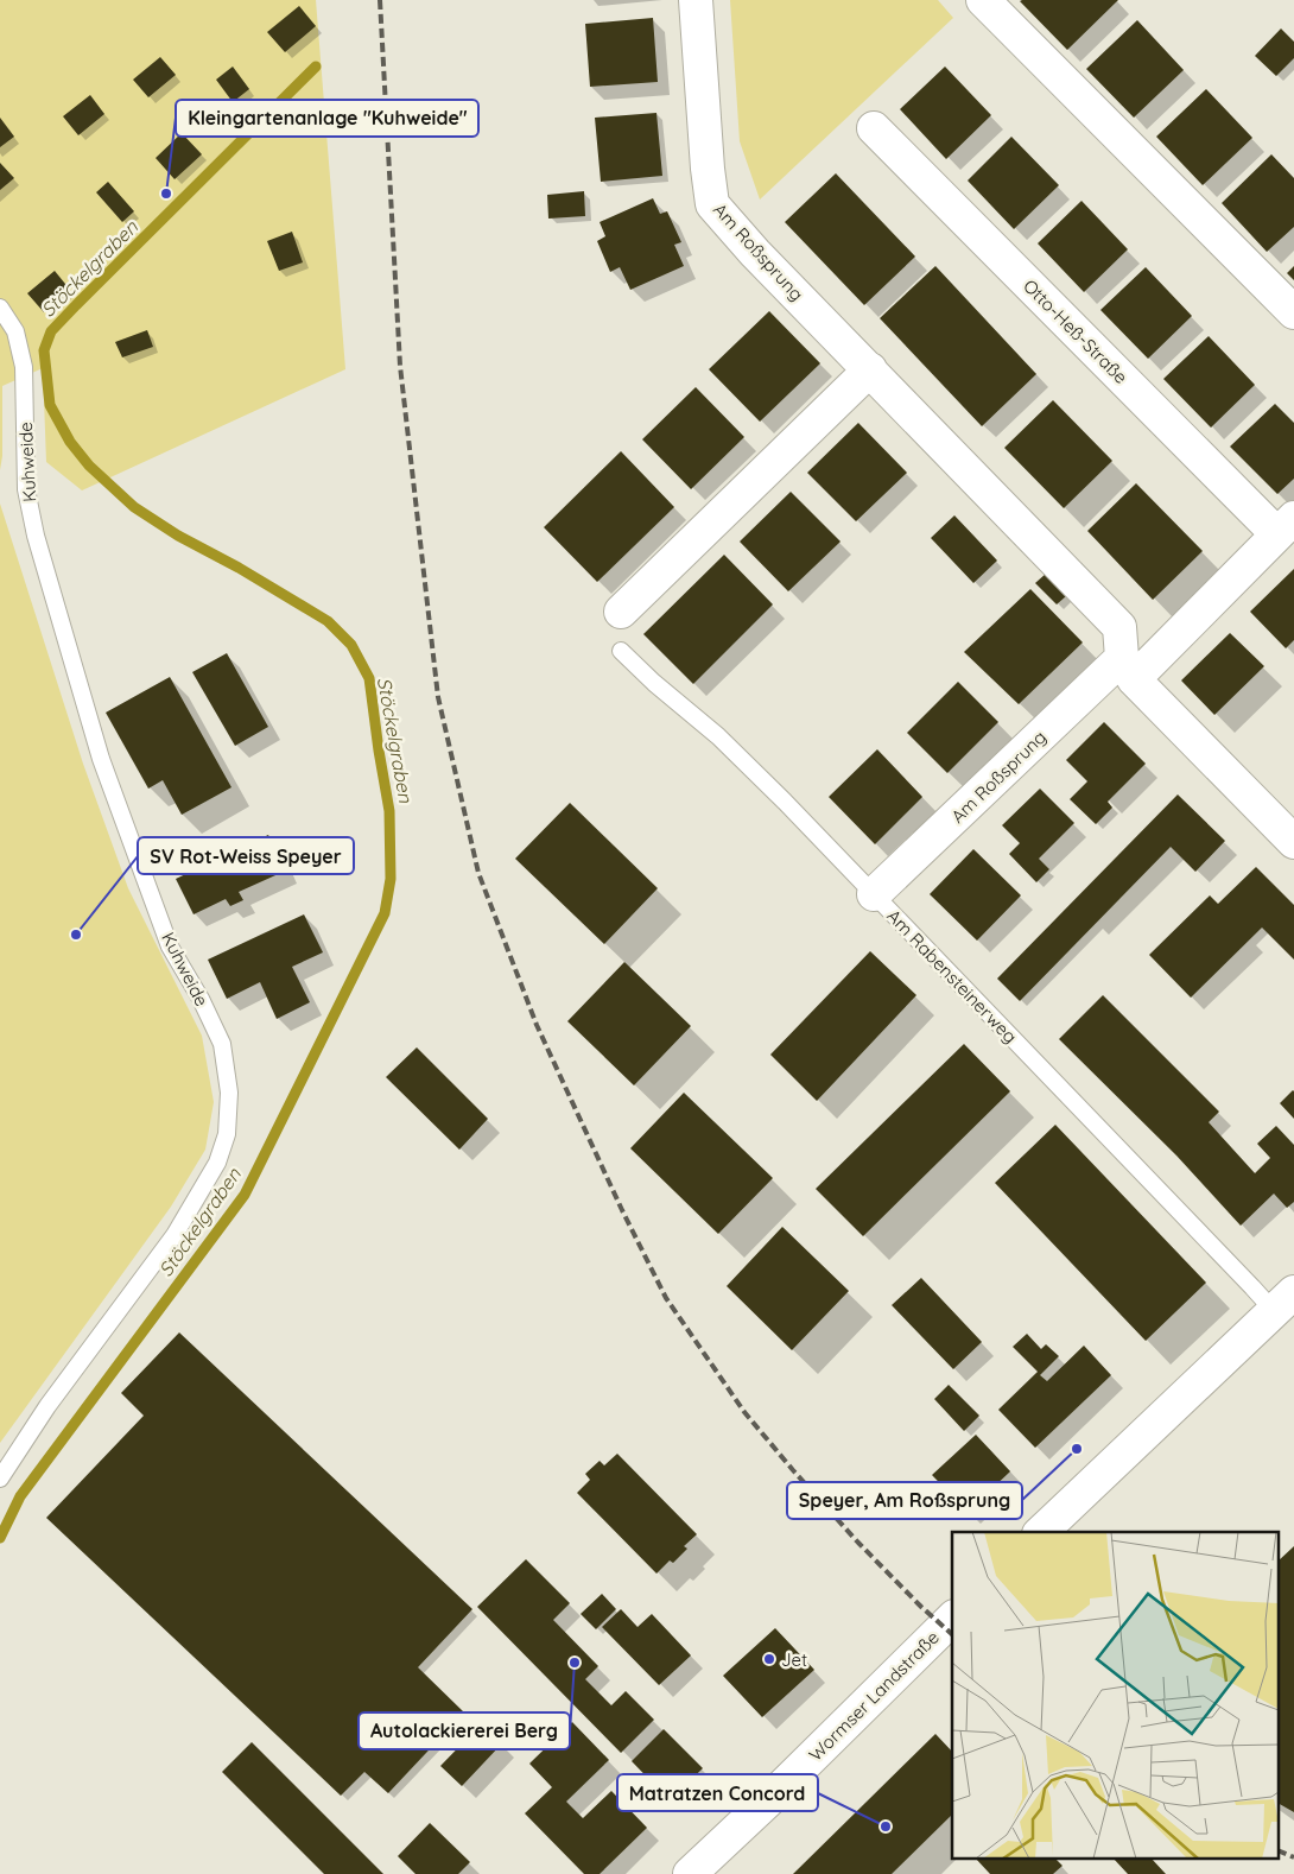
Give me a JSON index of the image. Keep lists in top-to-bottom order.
{
  "streets": {
    "street": ["Am Roßsprung", "Otto-Heß-Straße", "Wormser Landstraße"],
    "lane": ["Kuhweide", "Am Rabensteinerweg"]
  },
  "crossings": [
    ["Am Roßsprung", "Otto-Heß-Straße"],
    ["Am Roßsprung", "Am Rabensteinerweg"]
  ],
  "water": ["Stöckelgraben"],
  "places": [
    "Kleingartenanlage \"Kuhweide\"",
    "SV Rot-Weiss Speyer",
    "Speyer, Am Roßsprung",
    "Jet",
    "Autolackiererei Berg",
    "Matratzen Concord"
  ]
}
